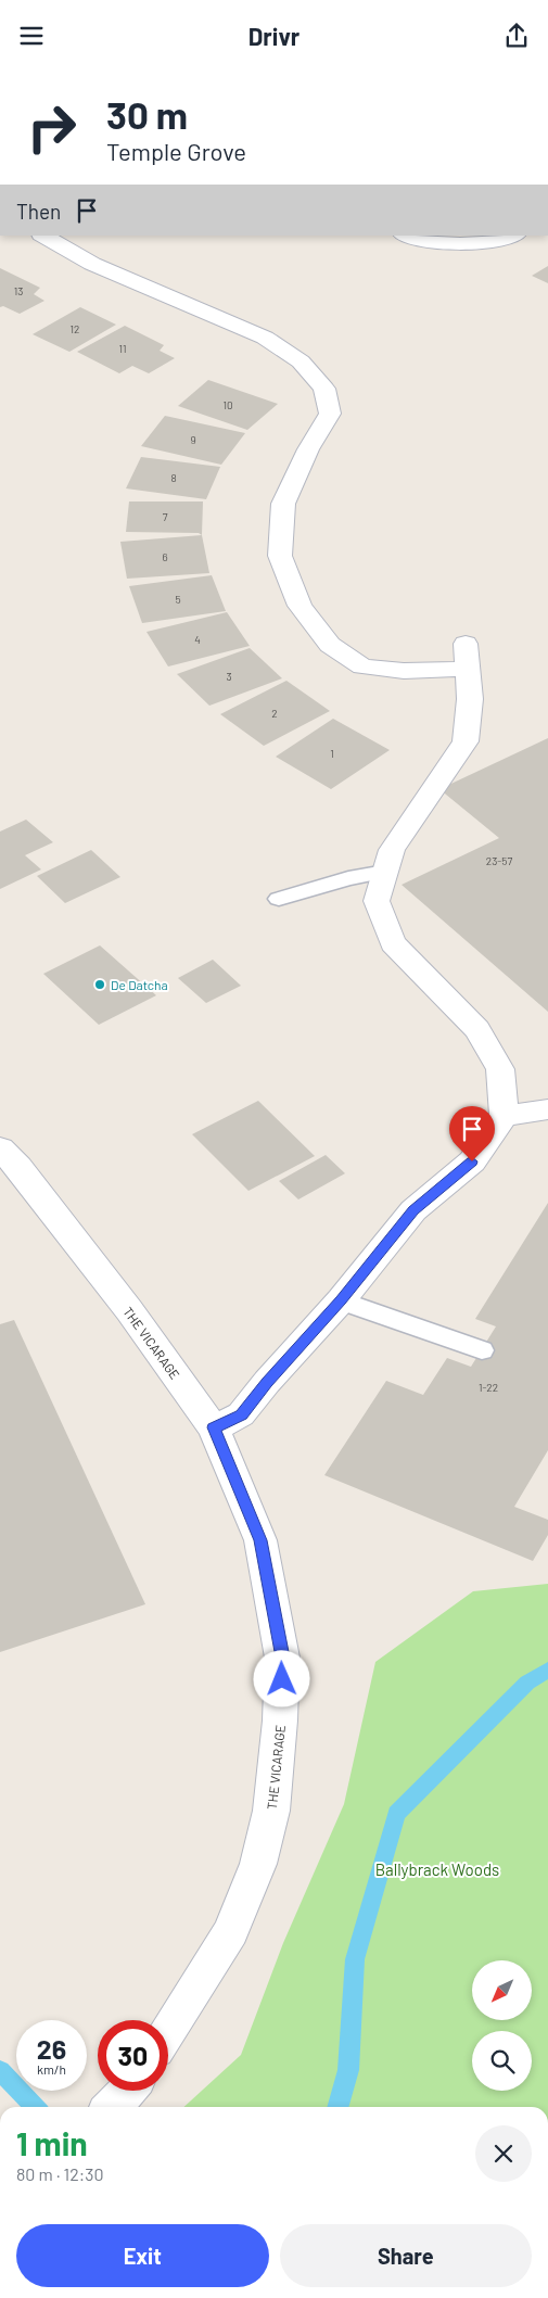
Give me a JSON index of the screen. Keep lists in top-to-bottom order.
{
  "streets": {
    "street": ["THE VICARAGE"]
  },
  "parks": ["Ballybrack Woods"],
  "places": ["De Datcha"],
  "house_numbers": [
    "13",
    "12",
    "11",
    "10",
    "9",
    "8",
    "7",
    "6",
    "5",
    "4",
    "3",
    "2",
    "1",
    "23-57",
    "1-22"
  ],
  "north": "bottom left",
  "page": {
    "header": "Drivr",
    "turn": ["30 m", "Temple Grove"],
    "then": "Then",
    "speed": "26 km/h",
    "limit": "30",
    "heading": ["1 min", "80 m · 12:30"],
    "buttons": ["Exit", "Share"]
  }
}
